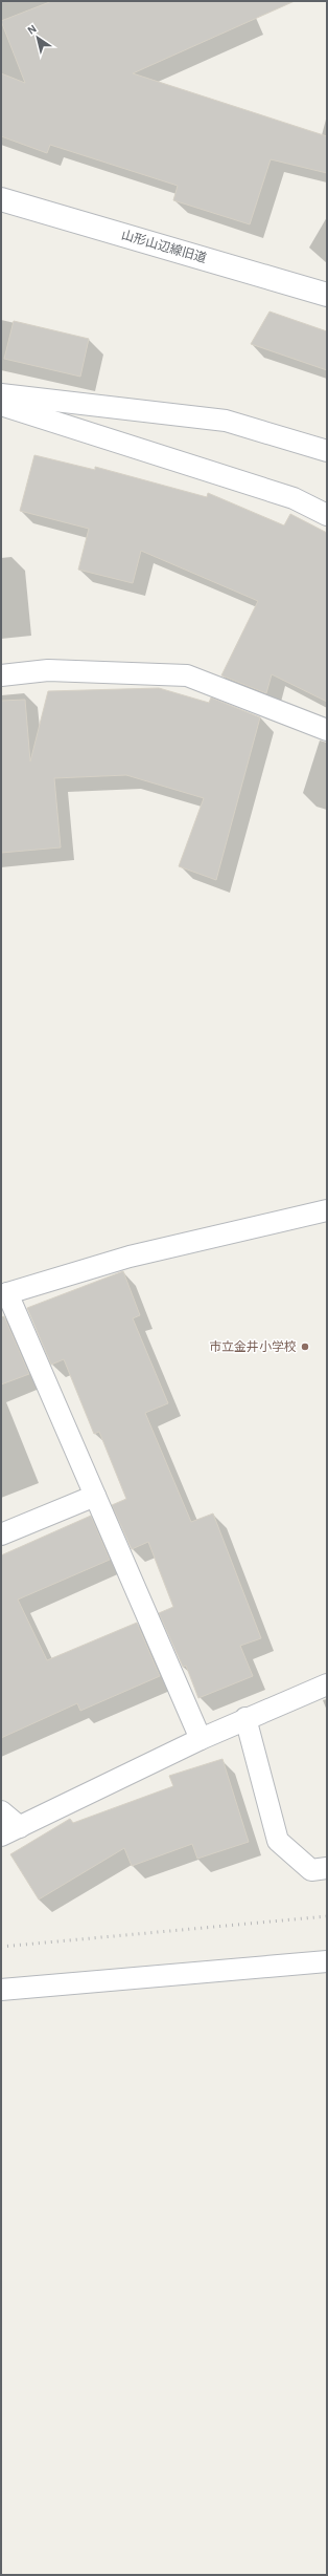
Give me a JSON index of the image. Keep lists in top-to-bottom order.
{
  "streets": {
    "street": ["山形山辺線旧道"]
  },
  "places": ["市立金井小学校"],
  "north": "top left"
}
